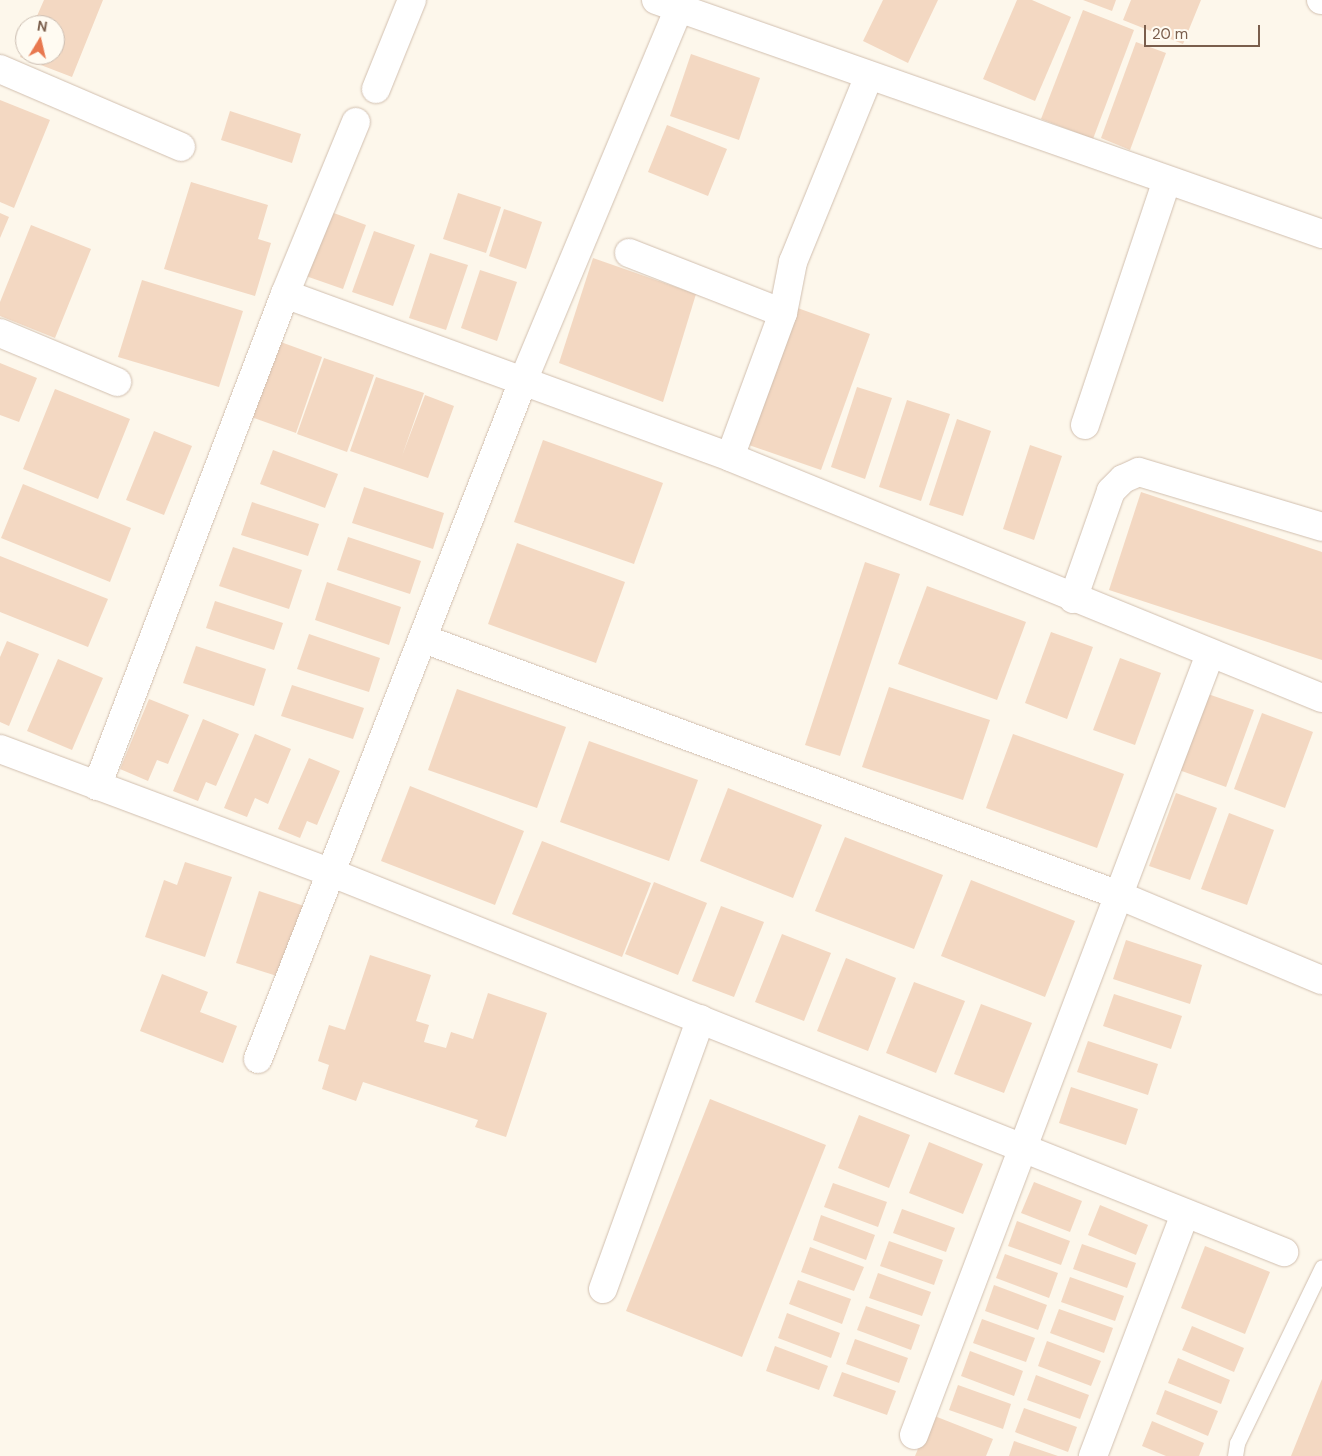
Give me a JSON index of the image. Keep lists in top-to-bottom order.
{
  "scale_bar": "20 m",
  "north": "top"
}
